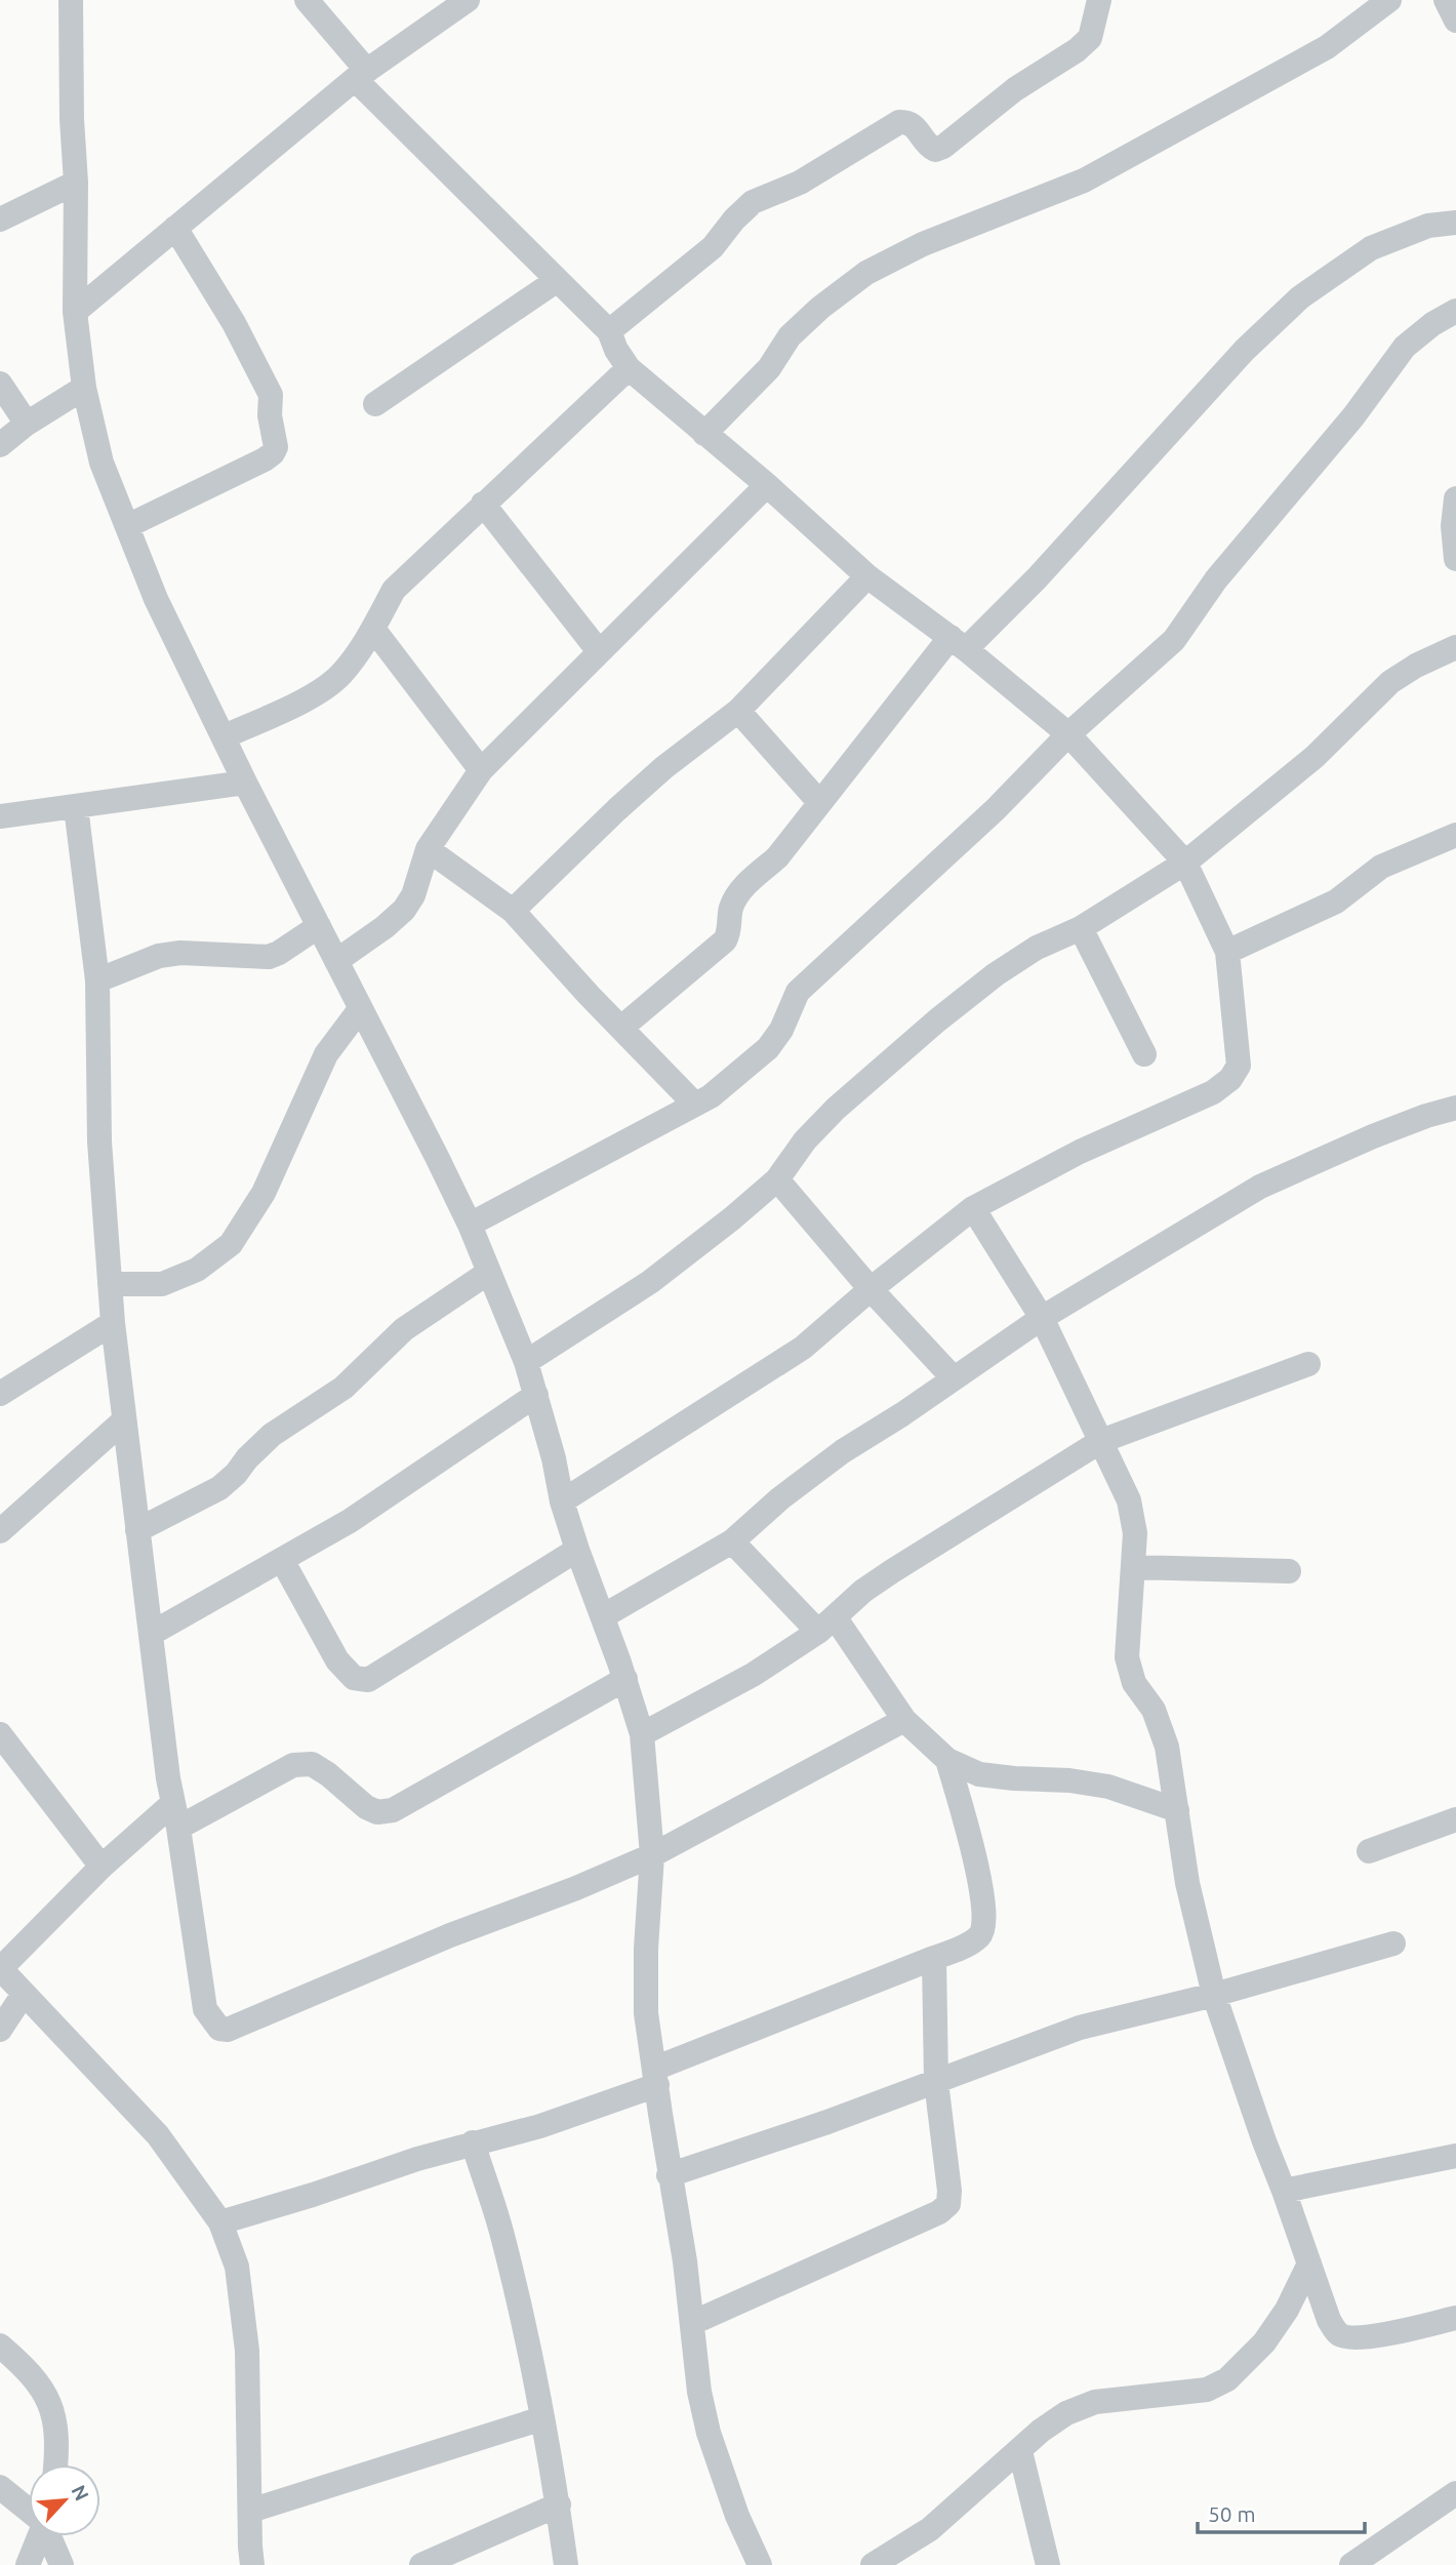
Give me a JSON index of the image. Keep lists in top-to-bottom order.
{
  "scale_bar": "50 m",
  "north": "top right"
}
